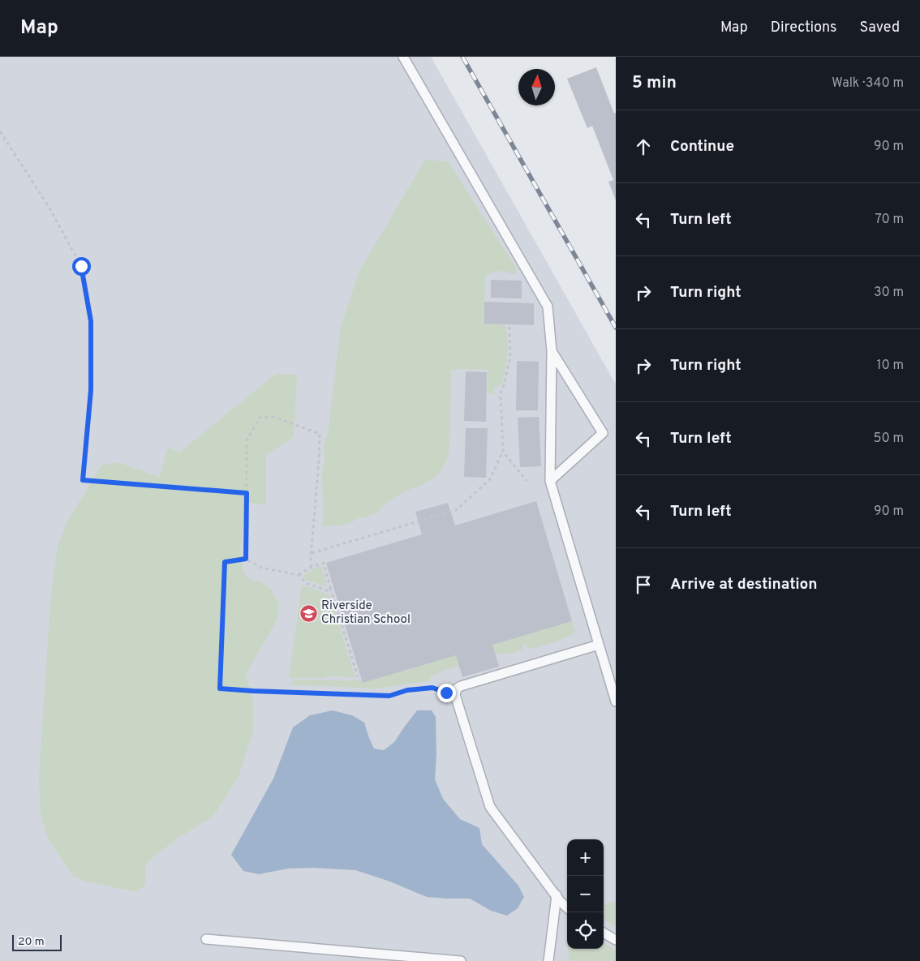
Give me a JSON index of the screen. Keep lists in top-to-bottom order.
{
  "places": {
    "school or university": ["Riverside Christian School"]
  },
  "scale_bar": "20 m",
  "north": "top",
  "page": {
    "header": "Map",
    "nav": ["Map", "Directions", "Saved"],
    "heading": ["5 min", "Walk · 340 m"],
    "list": [
      ["Continue", "90 m"],
      ["Turn left", "70 m"],
      ["Turn right", "30 m"],
      ["Turn right", "10 m"],
      ["Turn left", "50 m"],
      ["Turn left", "90 m"],
      "Arrive at destination"
    ],
    "map_buttons": ["+", "−"],
    "scale": "20 m"
  }
}
